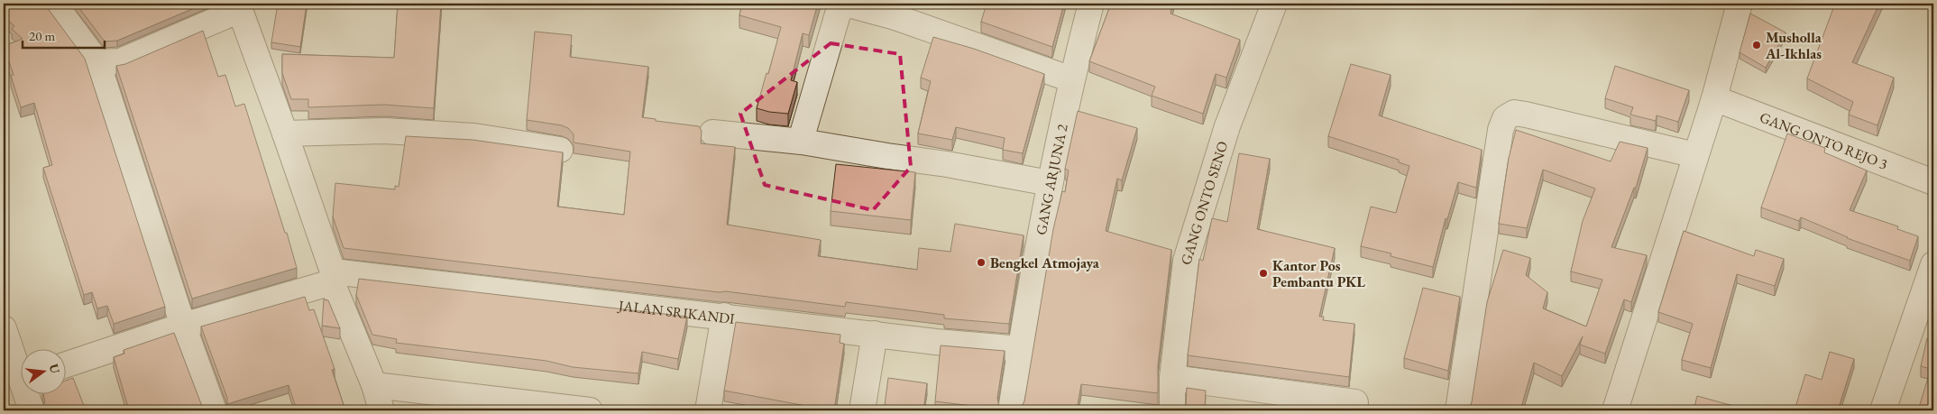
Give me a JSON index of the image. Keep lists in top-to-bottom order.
{
  "streets": {
    "street": [
      "GANG ONTO REJO 3",
      "GANG ARJUNA 2",
      "GANG ONTO SENO",
      "JALAN SRIKANDI"
    ]
  },
  "crossings": [
    ["GANG ARJUNA 2", "JALAN SRIKANDI"]
  ],
  "places": ["Musholla Al-Ikhlas", "Bengkel Atmojaya", "Kantor Pos Pembantu PKL"],
  "scale_bar": "20 m",
  "north": "right"
}
